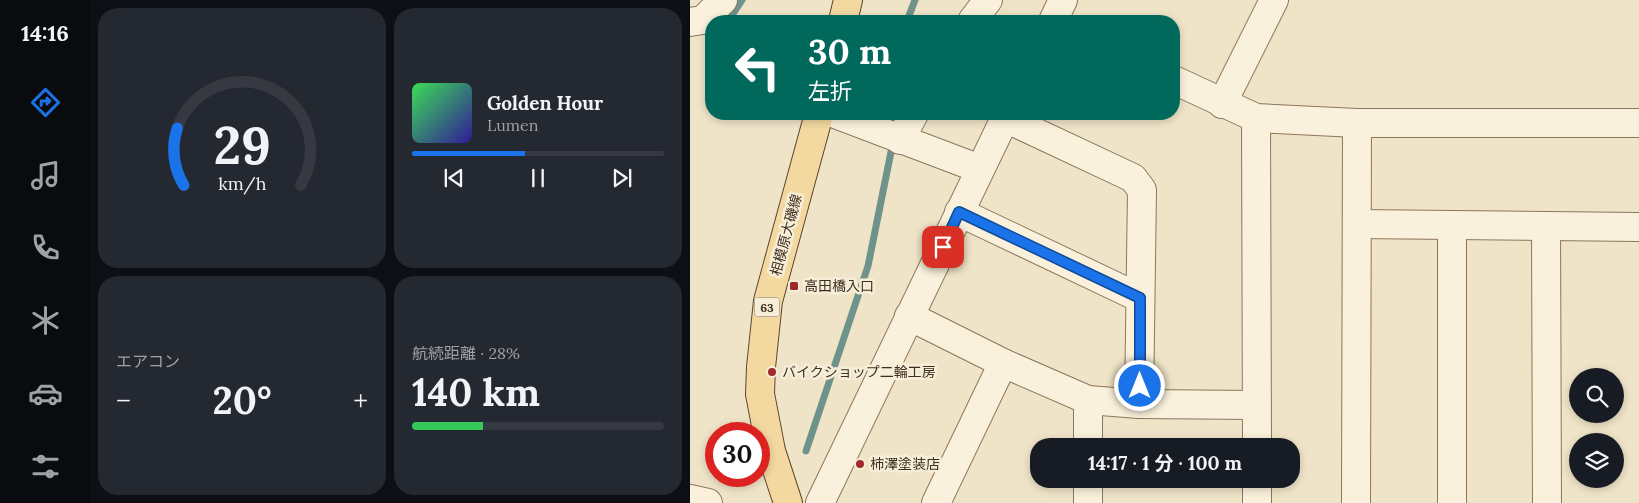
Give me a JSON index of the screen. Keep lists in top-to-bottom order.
{
  "streets": {
    "main road": ["相模原大磯線", "63"]
  },
  "places": {
    "transit": ["高田橋入口"],
    "other": ["バイクショップ二輪工房", "柿澤塗装店"]
  },
  "page": {
    "tabs": "14:16",
    "turn": ["30 m", "左折"],
    "song": ["Golden Hour", "Lumen"],
    "tile": [
      "エアコン",
      ["航続距離 · 28%", "140 km"]
    ],
    "heat": ["−", "20°", "+"],
    "limit": "30",
    "trip": "14:17 · 1 分 · 100 m",
    "gauge": ["29", "km/h"]
  }
}
